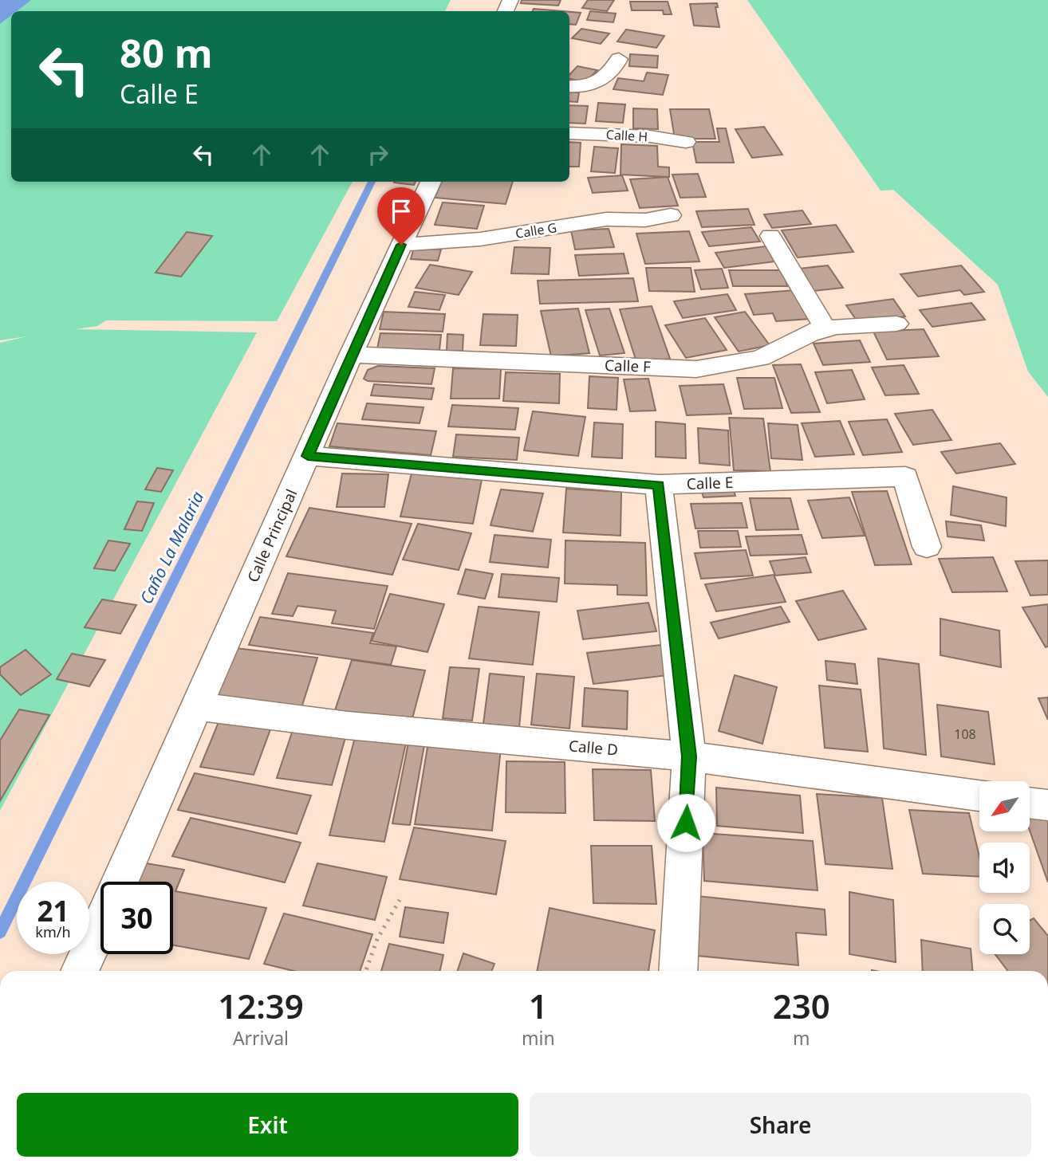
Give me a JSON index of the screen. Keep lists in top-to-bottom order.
{
  "streets": {
    "street": [
      "Calle H",
      "Calle G",
      "Calle F",
      "Calle E",
      "Calle Principal",
      "Calle D"
    ]
  },
  "crossings": [
    ["Calle G", "Calle Principal"],
    ["Calle F", "Calle Principal"],
    ["Calle E", "Calle Principal"],
    ["Calle Principal", "Calle D"]
  ],
  "water": ["Caño La Malaria"],
  "house_numbers": ["108"],
  "north": "bottom left",
  "page": {
    "turn": ["80 m", "Calle E"],
    "speed": "21 km/h",
    "limit": "30",
    "eta": [
      "12:39",
      "Arrival",
      "1",
      "min",
      "230",
      "m"
    ],
    "buttons": ["Exit", "Share"]
  }
}
